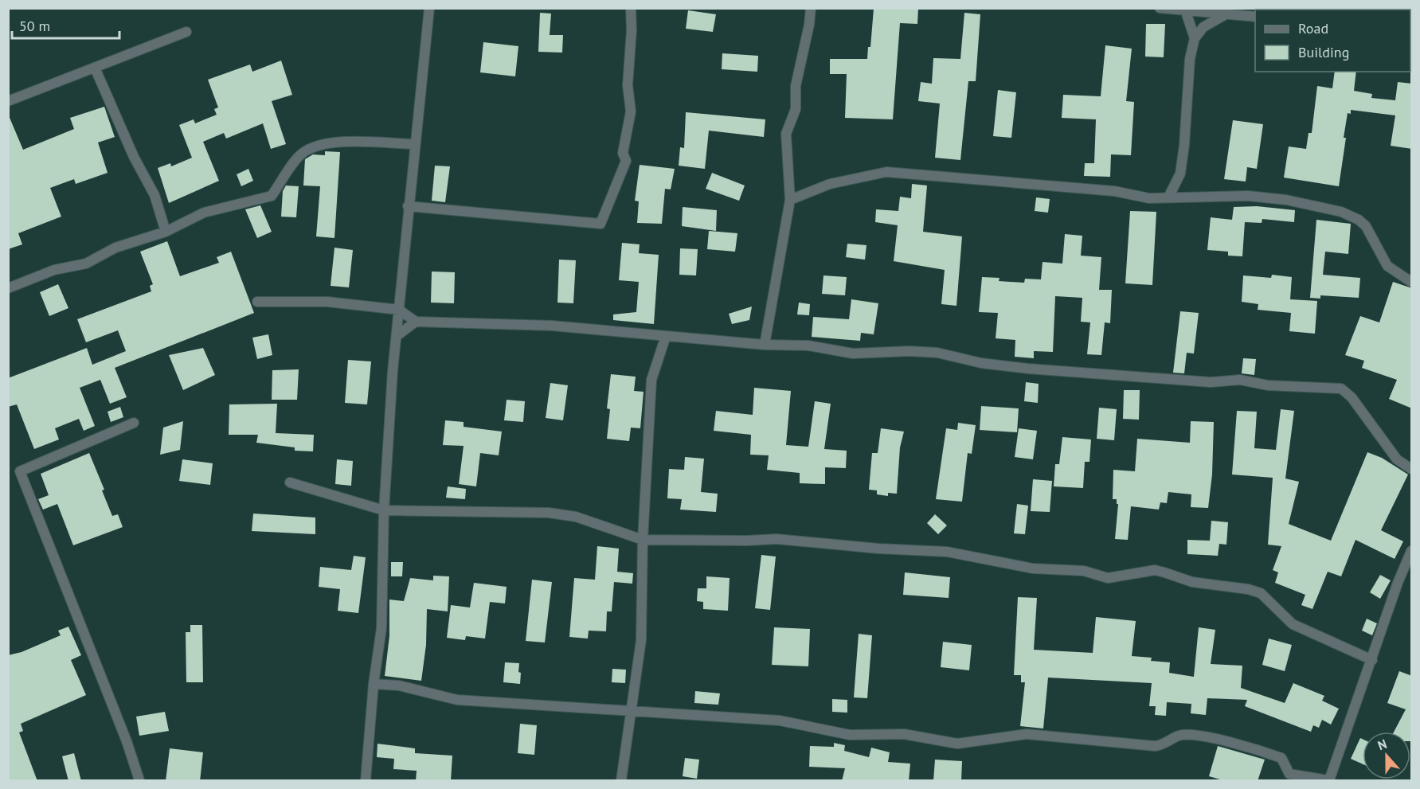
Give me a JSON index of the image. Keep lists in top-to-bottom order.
{
  "legend": ["Road", "Building"],
  "scale_bar": "50 m",
  "north": "top"
}
